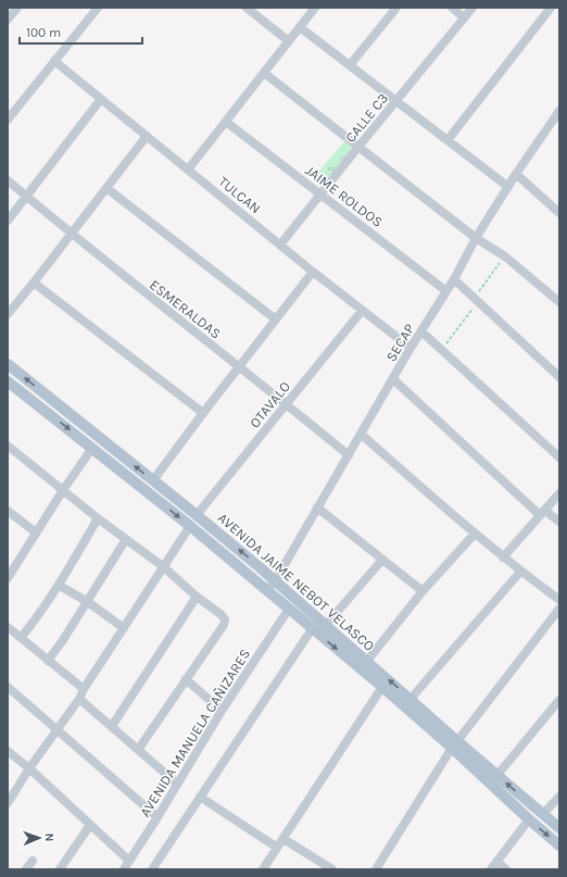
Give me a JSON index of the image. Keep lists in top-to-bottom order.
{
  "streets": {
    "main road": ["AVENIDA JAIME NEBOT VELASCO"],
    "street": [
      "CALLE C3",
      "TULCAN",
      "JAIME ROLDOS",
      "ESMERALDAS",
      "SECAP",
      "OTAVALO",
      "AVENIDA MANUELA CAÑIZARES"
    ]
  },
  "crossings": [
    ["CALLE C3", "TULCAN"],
    ["CALLE C3", "JAIME ROLDOS"],
    ["TULCAN", "SECAP"],
    ["TULCAN", "OTAVALO"],
    ["JAIME ROLDOS", "SECAP"],
    ["ESMERALDAS", "SECAP"],
    ["ESMERALDAS", "OTAVALO"],
    ["SECAP", "AVENIDA JAIME NEBOT VELASCO"],
    ["OTAVALO", "AVENIDA JAIME NEBOT VELASCO"],
    ["AVENIDA JAIME NEBOT VELASCO", "AVENIDA MANUELA CAÑIZARES"]
  ],
  "scale_bar": "100 m",
  "north": "right"
}
